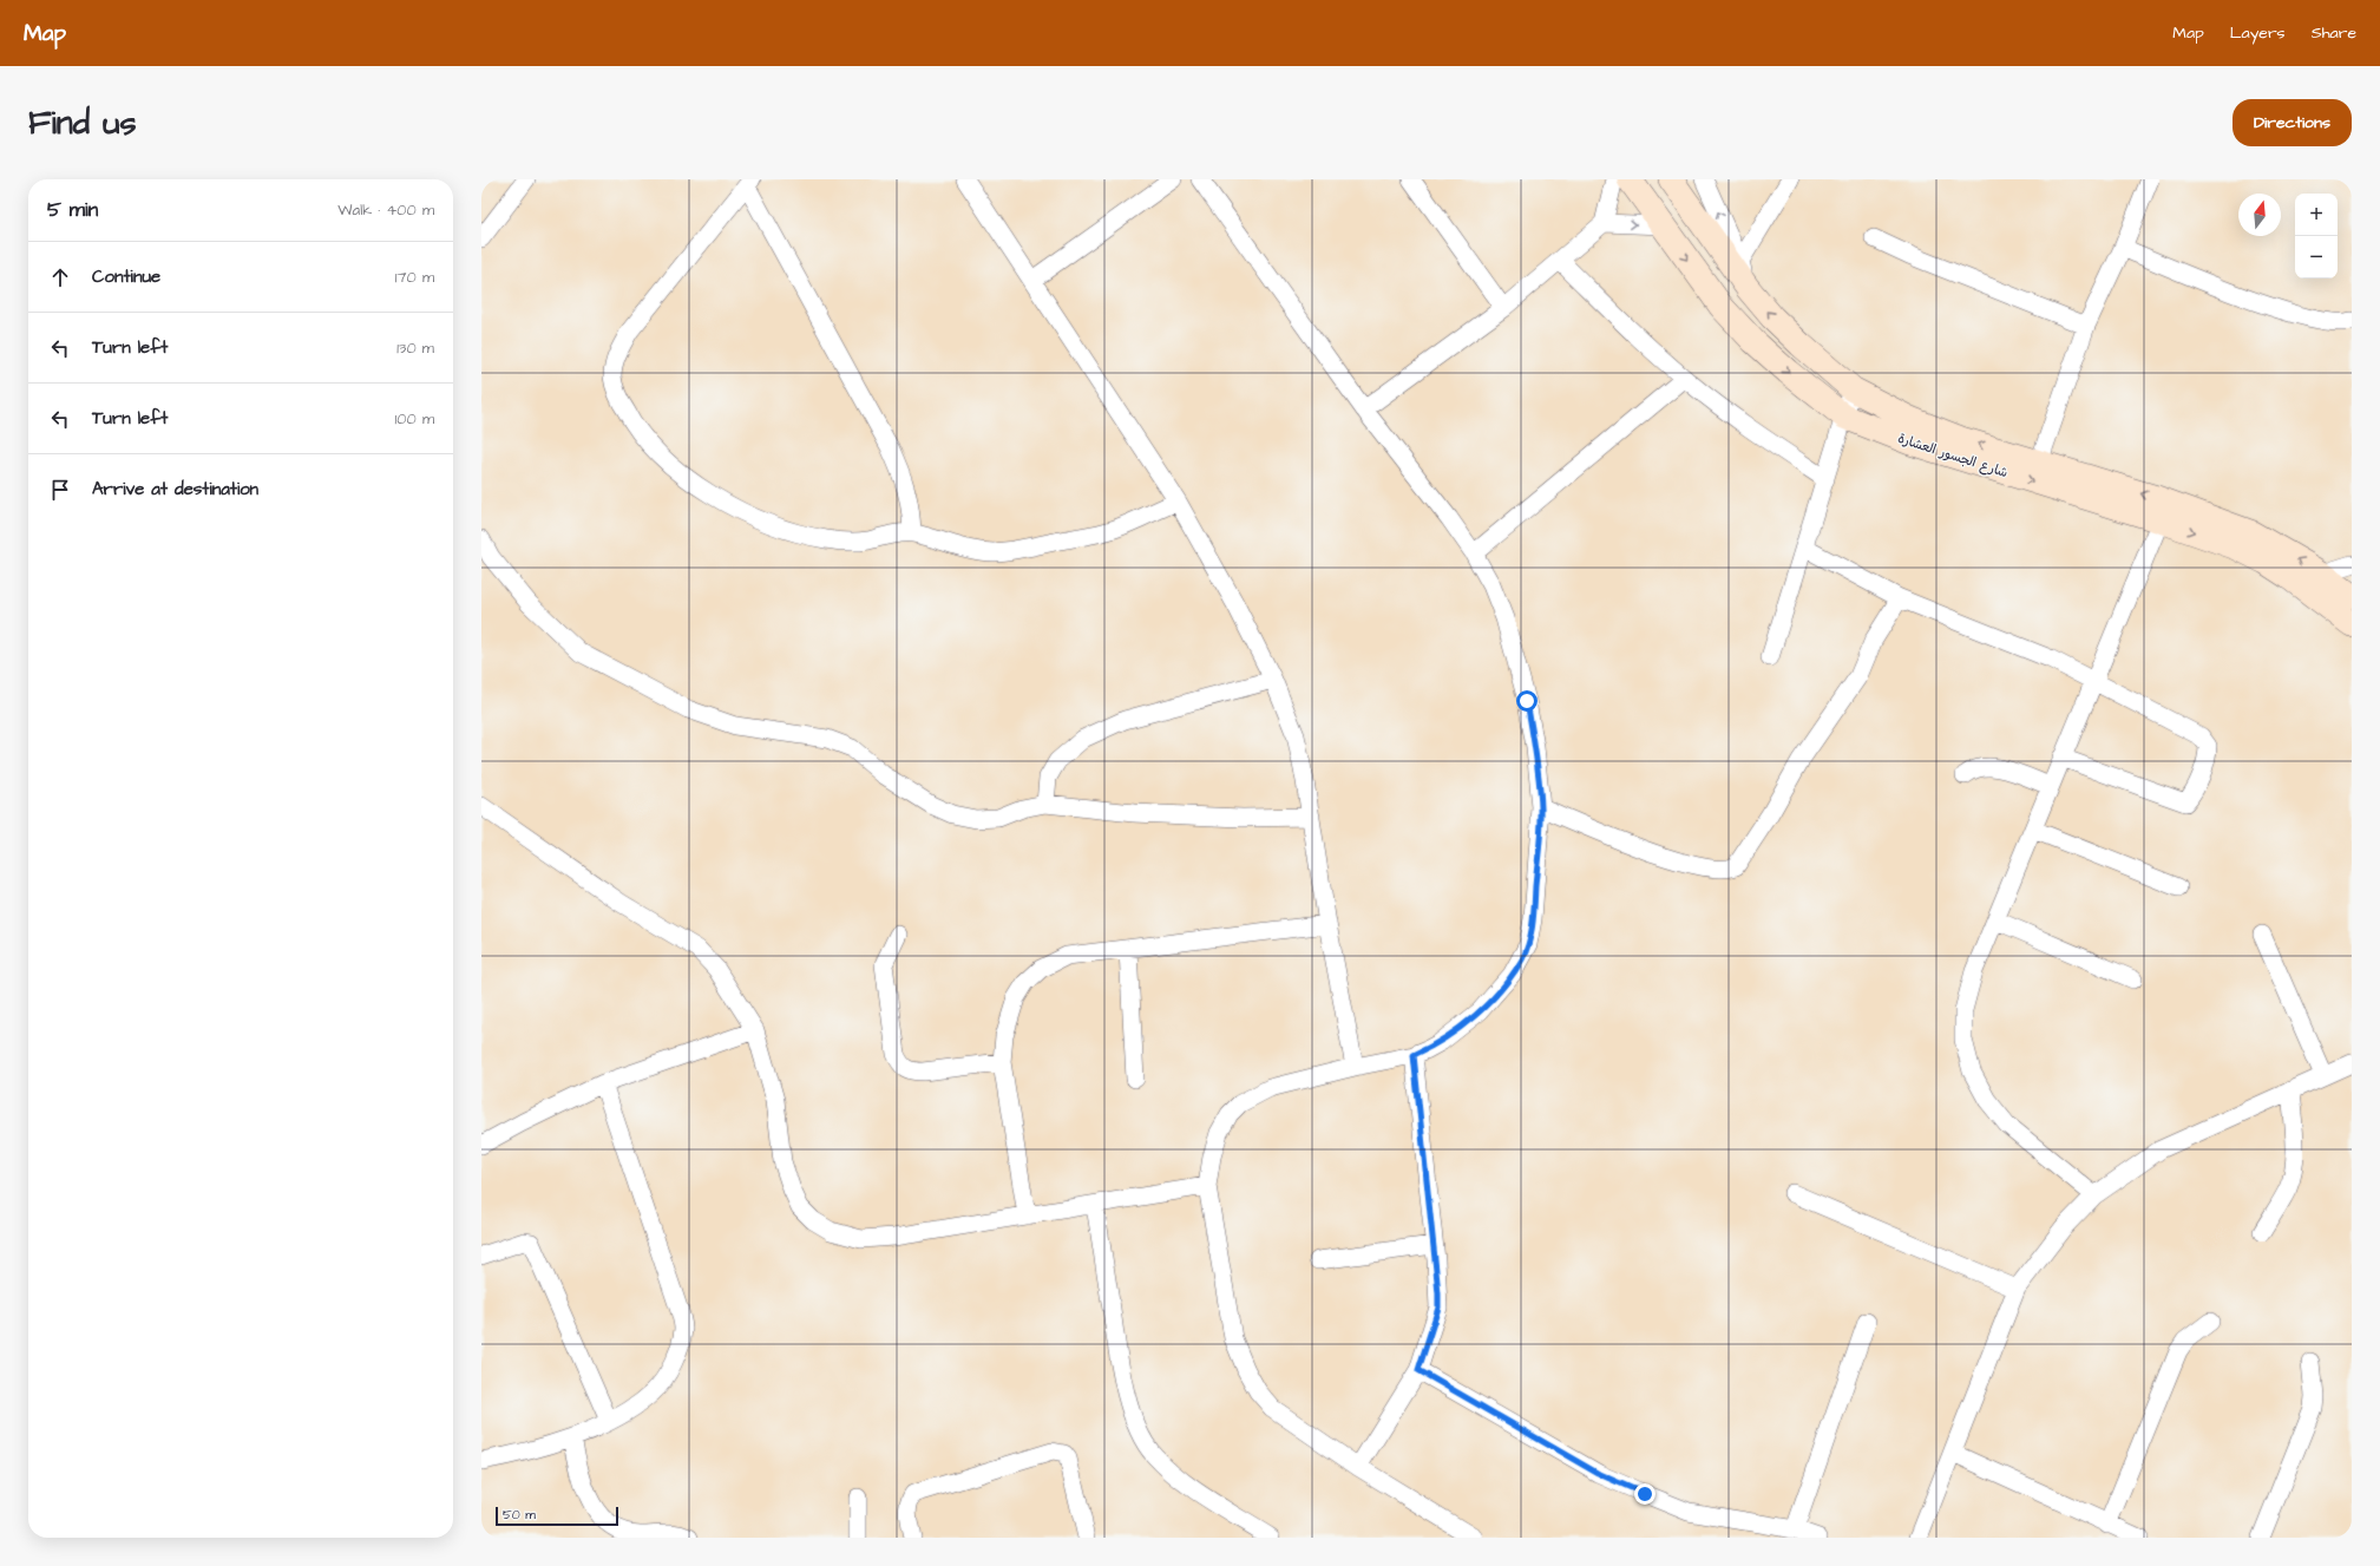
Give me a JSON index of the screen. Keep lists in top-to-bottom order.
{
  "streets": {
    "main road": ["شارع الجسور العشارة"]
  },
  "scale_bar": "50 m",
  "north": "top",
  "page": {
    "header": "Map",
    "nav": ["Map", "Layers", "Share"],
    "buttons": "Directions",
    "title": "Find us",
    "heading": ["5 min", "Walk · 400 m"],
    "map_buttons": ["+", "−"],
    "list": [
      ["Continue", "170 m"],
      ["Turn left", "130 m"],
      ["Turn left", "100 m"],
      "Arrive at destination"
    ],
    "scale": "50 m"
  }
}
